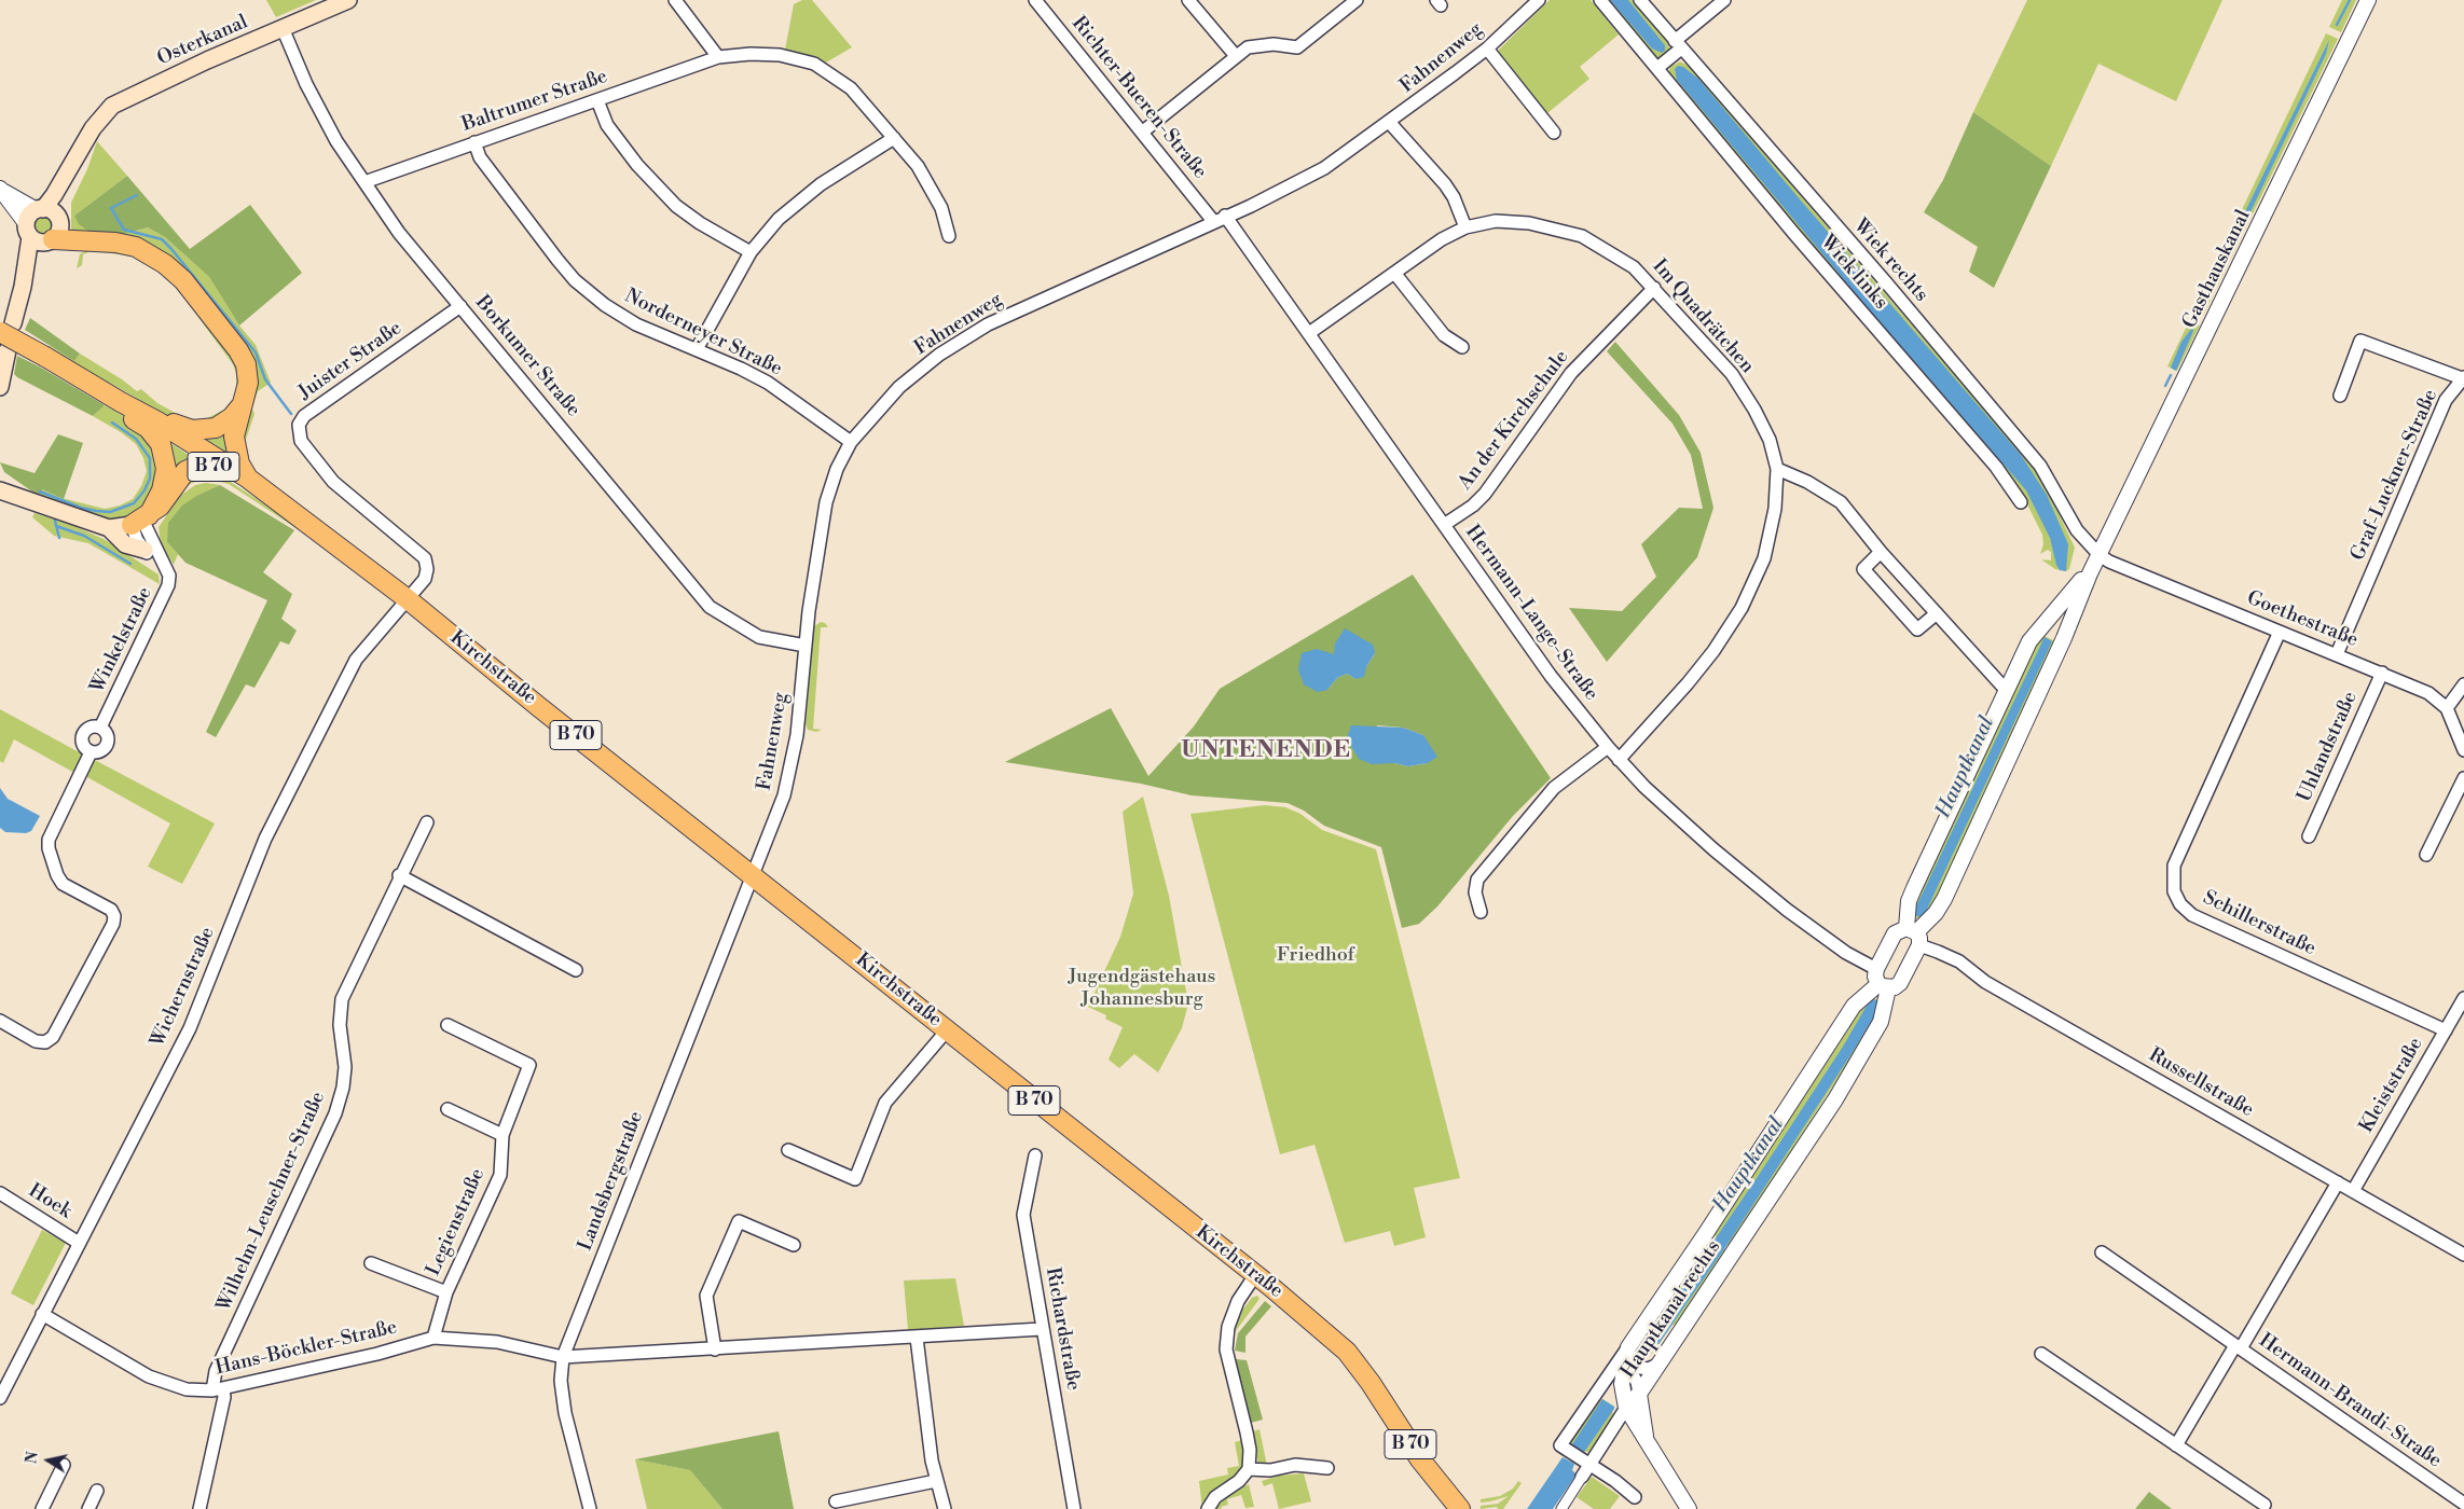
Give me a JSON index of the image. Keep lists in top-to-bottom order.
{
  "streets": {
    "main road": ["Osterkanal", "B 70", "Kirchstraße"],
    "street": [
      "Fahnenweg",
      "Richter-Bueren-Straße",
      "Baltrumer Straße",
      "Wiek rechts",
      "Gasthauskanal",
      "Wiek links",
      "Im Quadrätchen",
      "Norderneyer Straße",
      "Borkumer Straße",
      "Juister Straße",
      "An der Kirchschule",
      "Graf-Luckner-Straße",
      "Hermann-Lange-Straße",
      "Goethestraße",
      "Winkelstraße",
      "Uhlandstraße",
      "Schillerstraße",
      "Wichernstraße",
      "Russellstraße",
      "Kleiststraße",
      "Landsbergstraße",
      "Hoek",
      "Wilhelm-Leuschner-Straße",
      "Legienstraße",
      "Hauptkanal rechts",
      "Richardstraße",
      "Hans-Böckler-Straße",
      "Hermann-Brandi-Straße"
    ]
  },
  "crossings": [
    ["Osterkanal", "Borkumer Straße"],
    ["Osterkanal", "B 70"],
    ["Fahnenweg", "Richter-Bueren-Straße"],
    ["Fahnenweg", "Norderneyer Straße"],
    ["Fahnenweg", "Borkumer Straße"],
    ["Fahnenweg", "Hermann-Lange-Straße"],
    ["Fahnenweg", "Kirchstraße"],
    ["Fahnenweg", "Landsbergstraße"],
    ["Richter-Bueren-Straße", "Hermann-Lange-Straße"],
    ["Baltrumer Straße", "Norderneyer Straße"],
    ["Baltrumer Straße", "Borkumer Straße"],
    ["Wiek rechts", "Gasthauskanal"],
    ["Wiek rechts", "Goethestraße"],
    ["Gasthauskanal", "Goethestraße"],
    ["Im Quadrätchen", "An der Kirchschule"],
    ["Im Quadrätchen", "Hermann-Lange-Straße"],
    ["Borkumer Straße", "Juister Straße"],
    ["Juister Straße", "Kirchstraße"],
    ["Juister Straße", "Wichernstraße"],
    ["An der Kirchschule", "Hermann-Lange-Straße"],
    ["B 70", "Kirchstraße"],
    ["Graf-Luckner-Straße", "Goethestraße"],
    ["Hermann-Lange-Straße", "Hauptkanal rechts"],
    ["Goethestraße", "Uhlandstraße"],
    ["Goethestraße", "Schillerstraße"],
    ["Kirchstraße", "Wichernstraße"],
    ["Kirchstraße", "Landsbergstraße"],
    ["Schillerstraße", "Kleiststraße"],
    ["Wichernstraße", "Hoek"],
    ["Wichernstraße", "Hans-Böckler-Straße"],
    ["Russellstraße", "Kleiststraße"],
    ["Russellstraße", "Hermann-Brandi-Straße"],
    ["Landsbergstraße", "Hans-Böckler-Straße"],
    ["Wilhelm-Leuschner-Straße", "Hans-Böckler-Straße"],
    ["Legienstraße", "Hans-Böckler-Straße"],
    ["Richardstraße", "Hans-Böckler-Straße"]
  ],
  "districts": ["UNTENENDE"],
  "water": ["Hauptkanal"],
  "parks": ["Friedhof", "Jugendgästehaus Johannesburg"],
  "north": "left"
}
